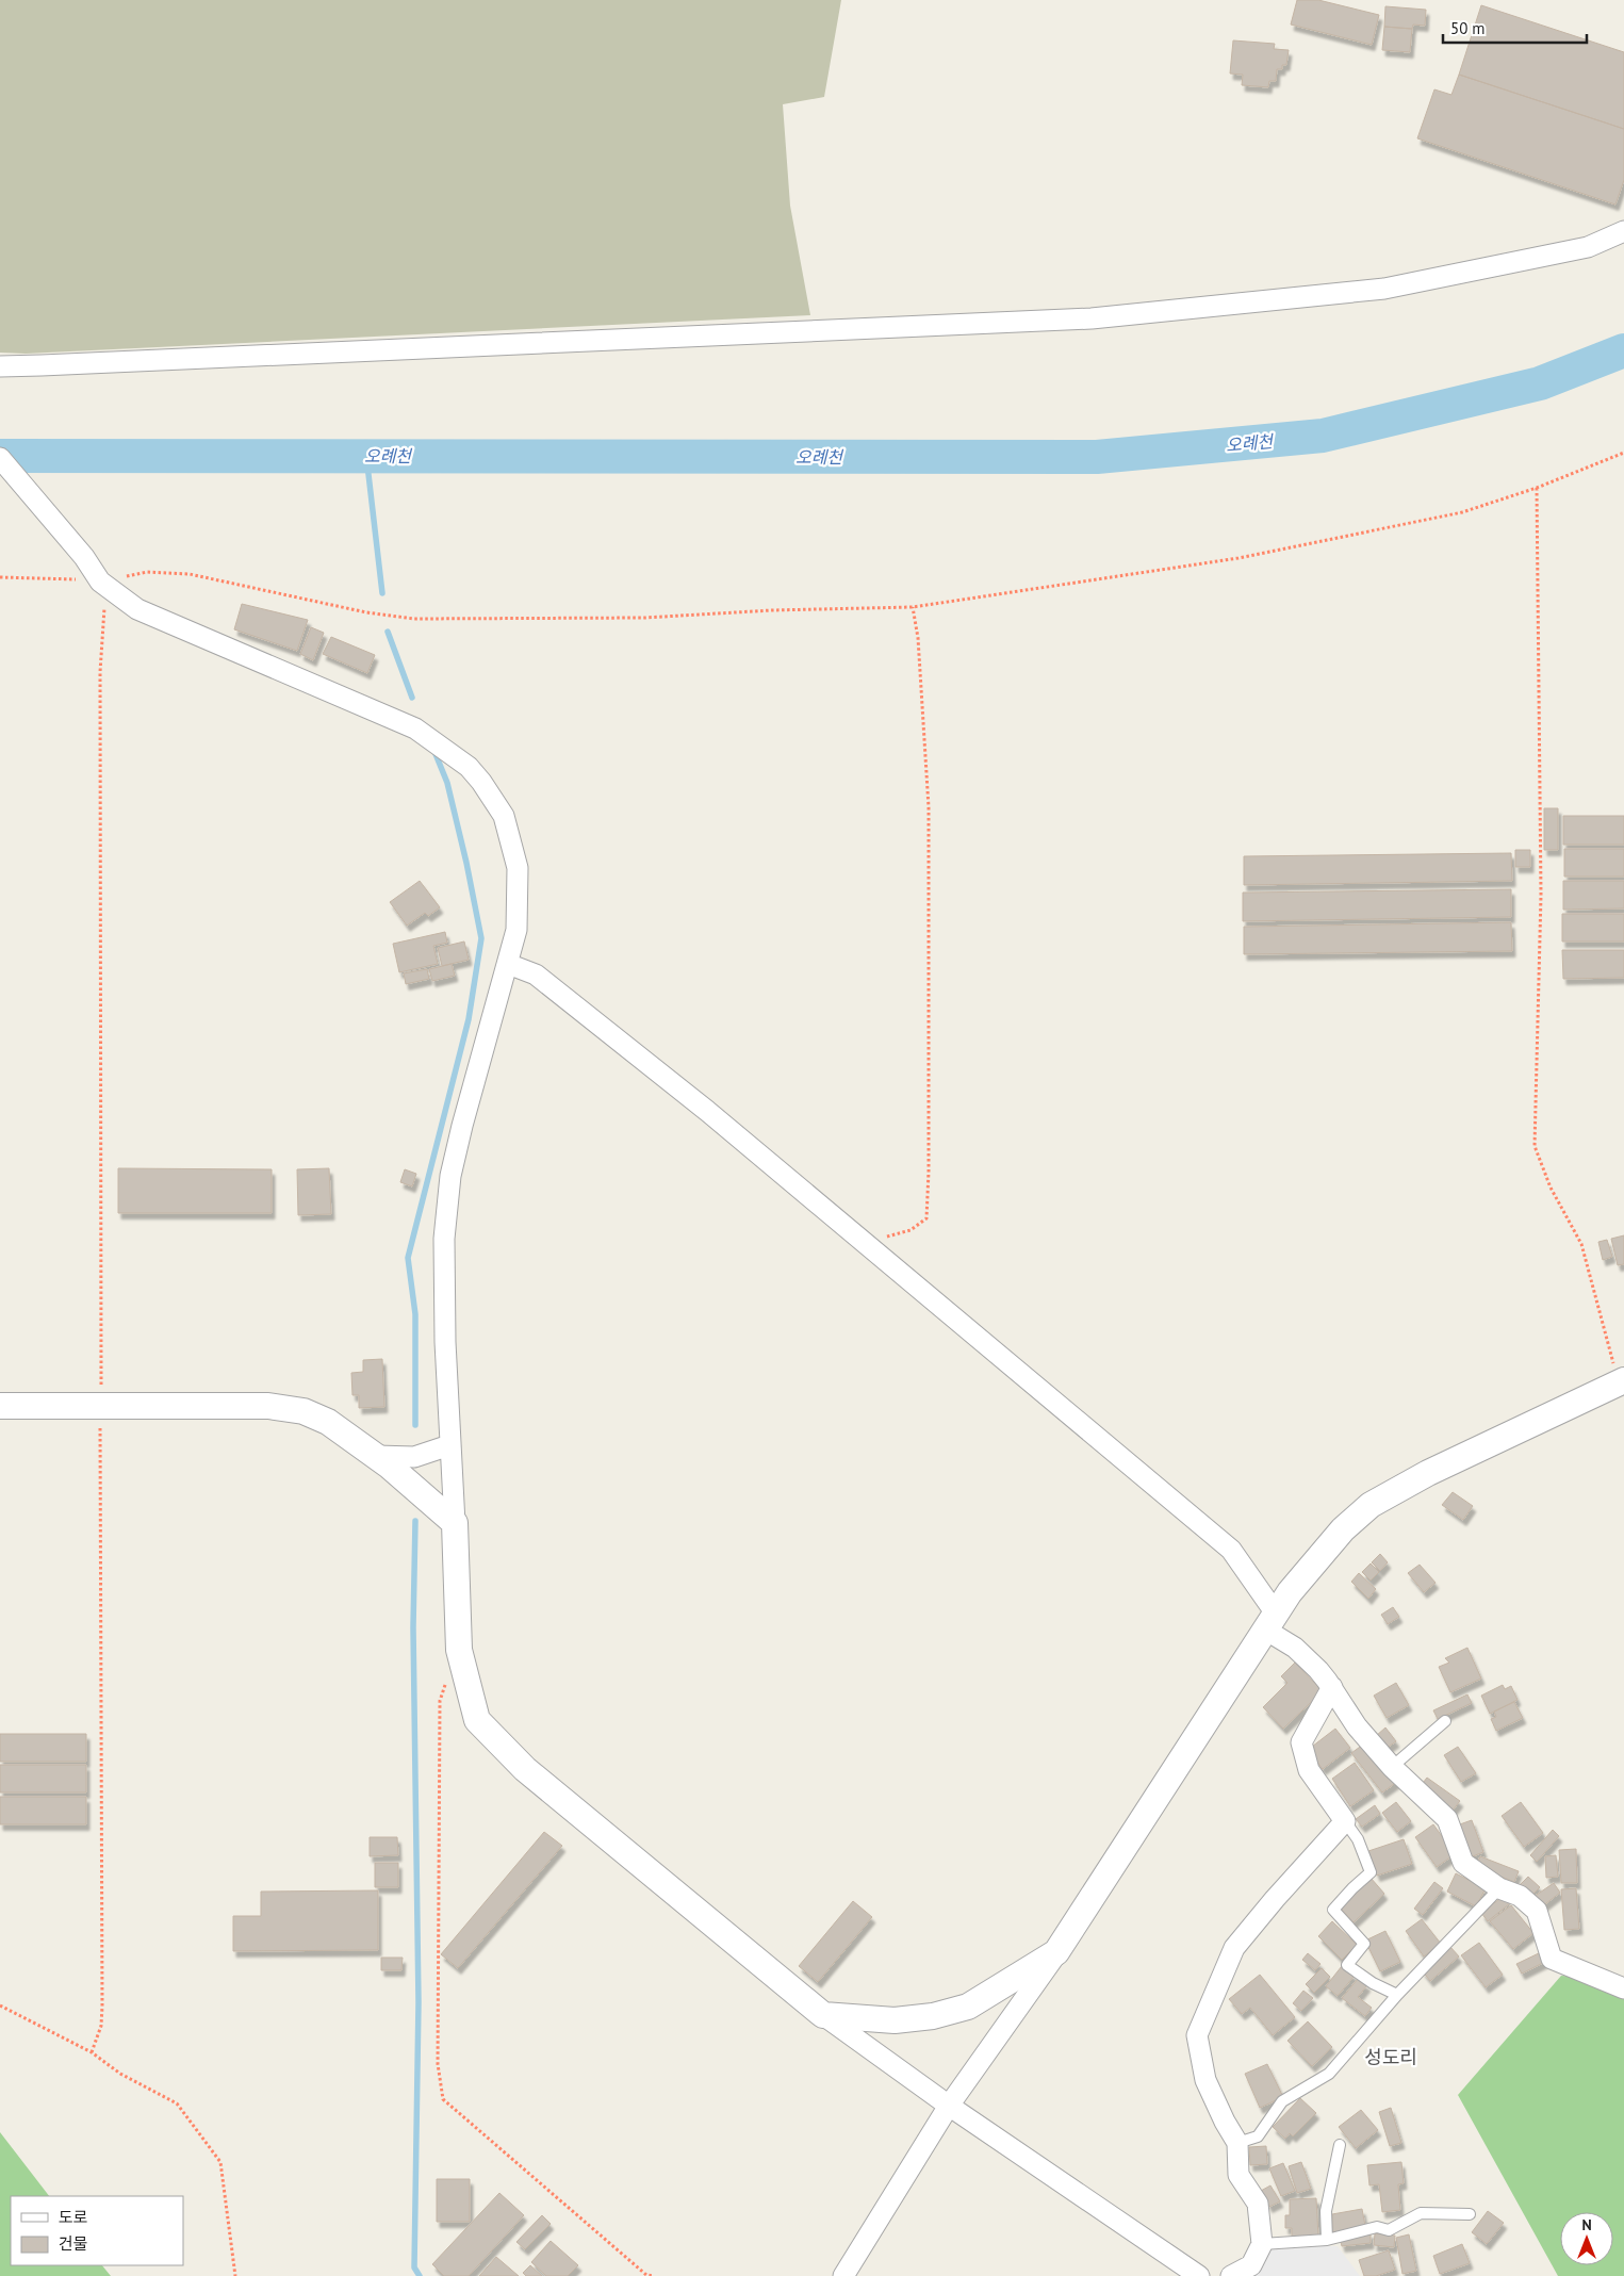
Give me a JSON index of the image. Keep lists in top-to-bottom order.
{
  "districts": ["성도리"],
  "water": ["오례천"],
  "legend": ["도로", "건물"],
  "scale_bar": "50 m",
  "north": "top"
}
